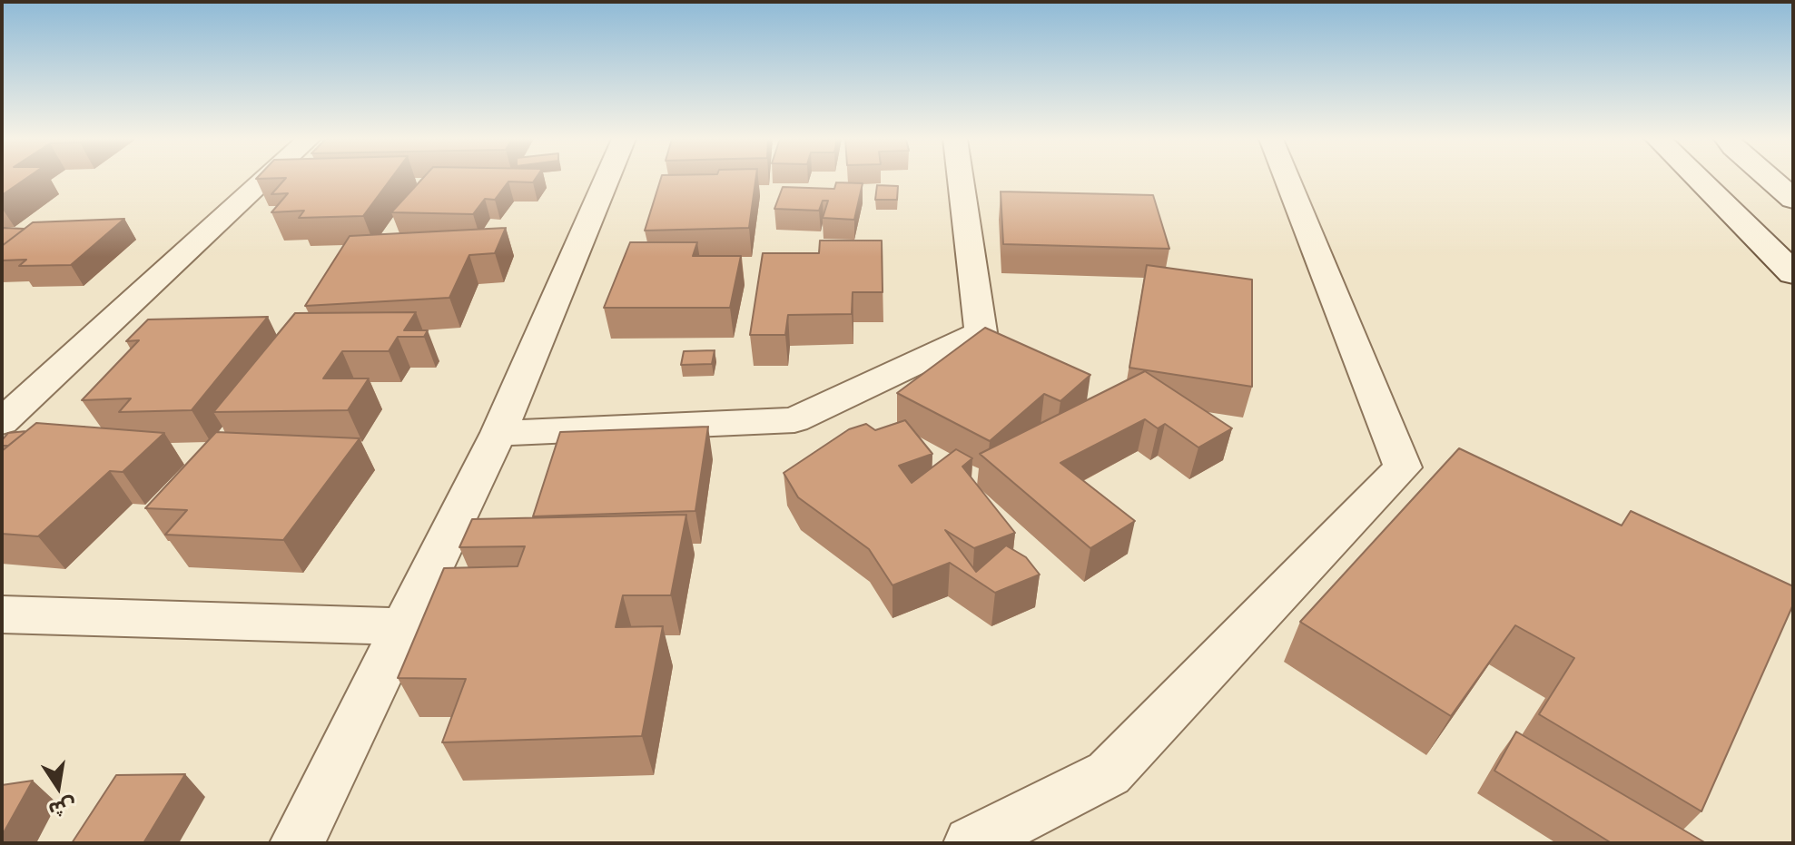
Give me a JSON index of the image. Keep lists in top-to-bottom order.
{
  "north": "bottom"
}
